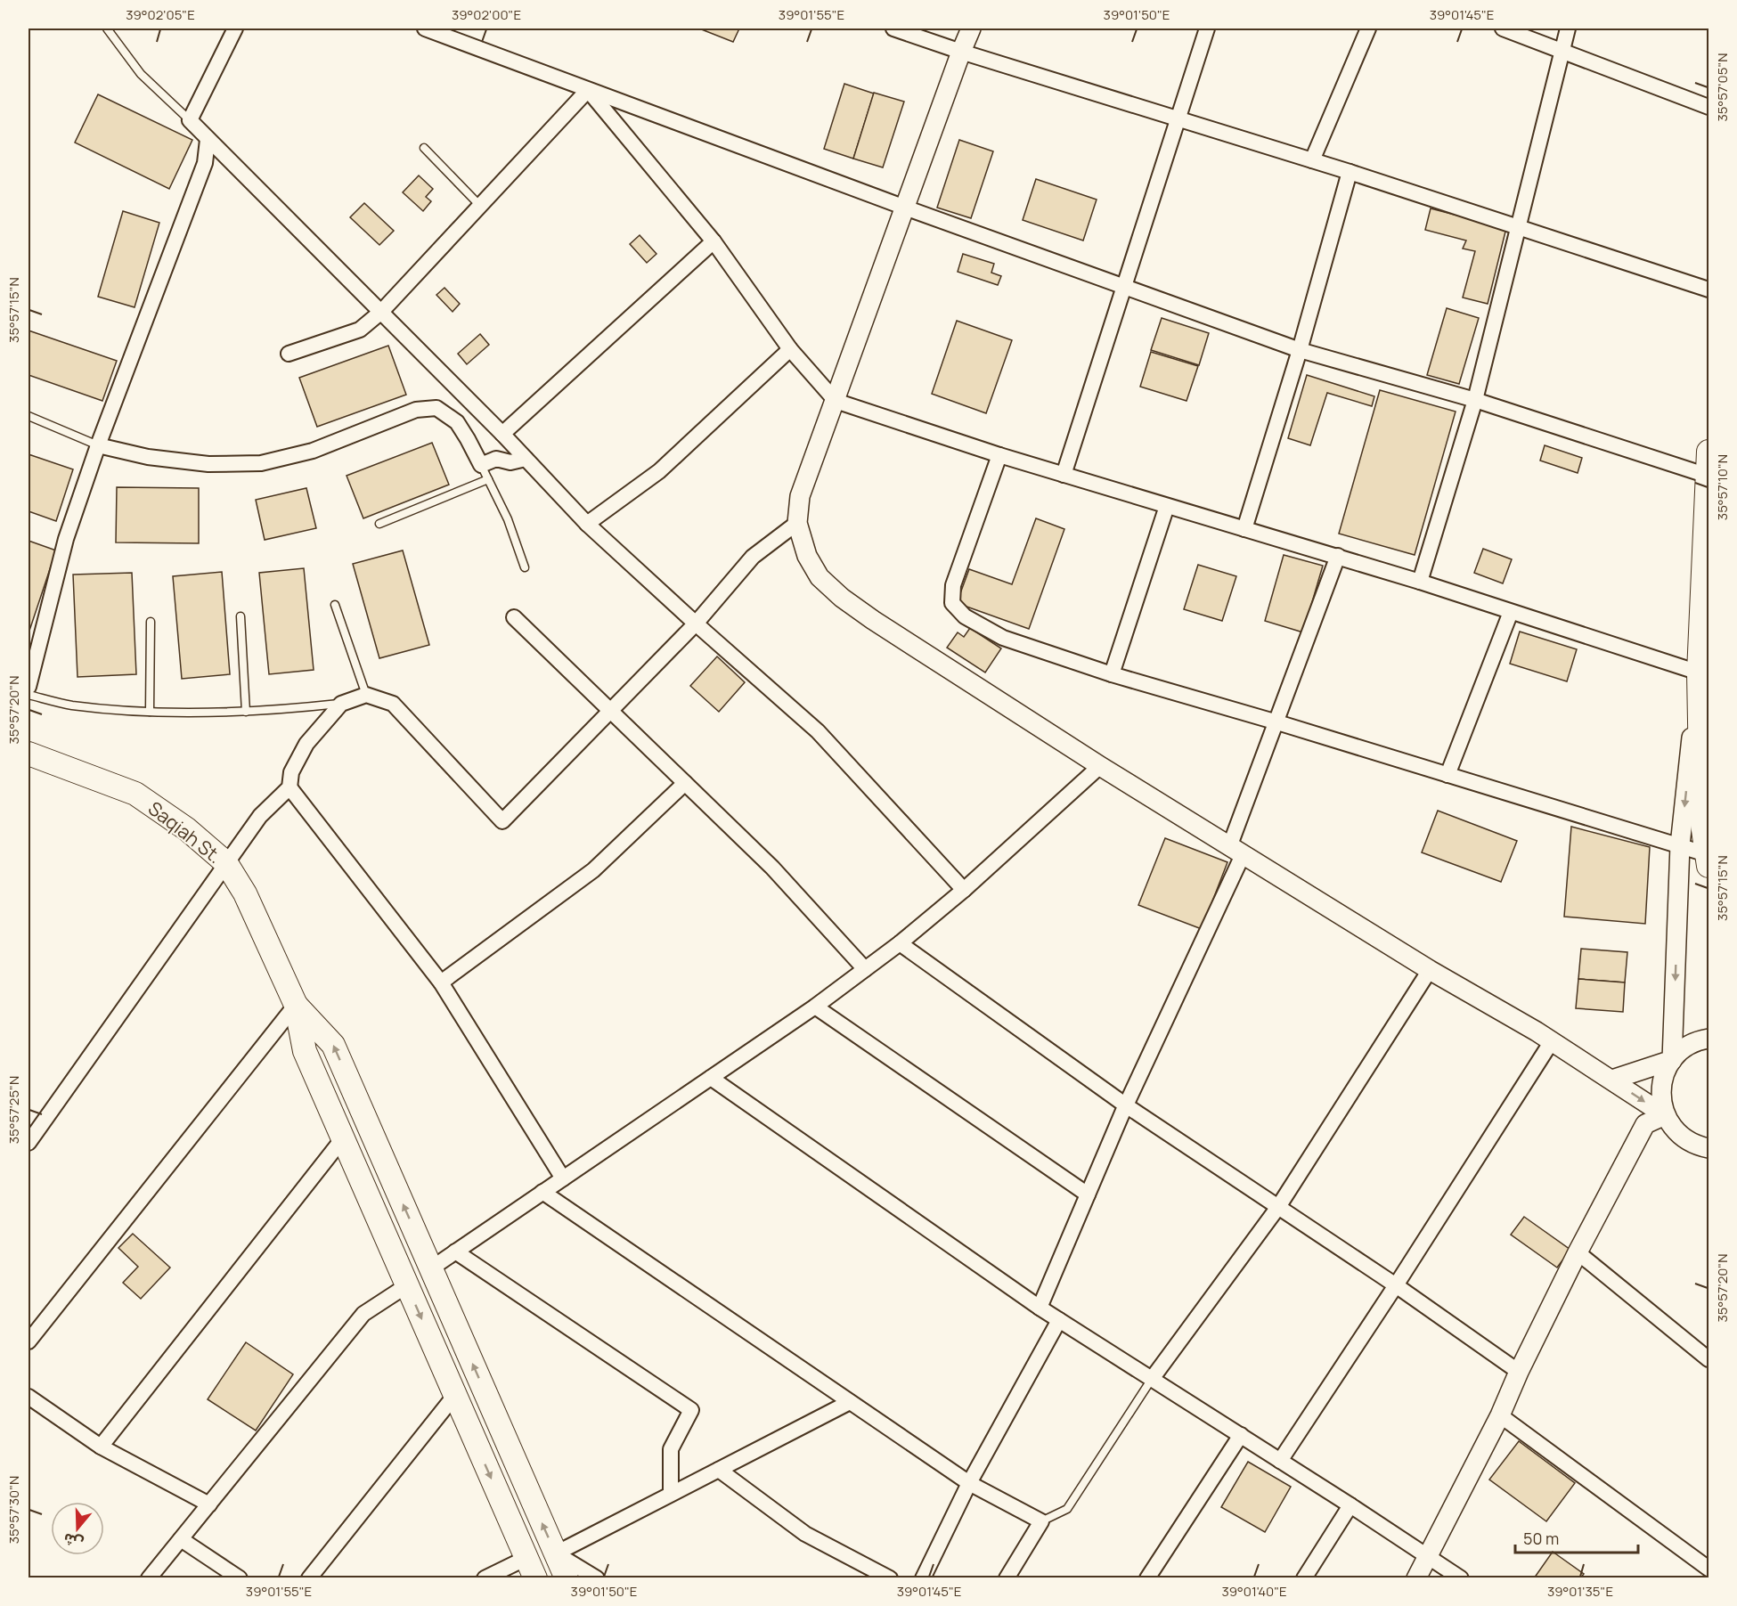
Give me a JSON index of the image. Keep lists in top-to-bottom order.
{
  "streets": {
    "main road": ["Saqiah St."]
  },
  "scale_bar": "50 m",
  "north": "bottom",
  "coordinates": [
    "39°02'05\"E",
    "39°02'00\"E",
    "39°01'55\"E",
    "39°01'50\"E",
    "39°01'45\"E",
    "35°57'05\"N",
    "35°57'15\"N",
    "35°57'10\"N",
    "35°57'20\"N",
    "35°57'25\"N",
    "35°57'30\"N",
    "39°01'40\"E",
    "39°01'35\"E"
  ]
}
